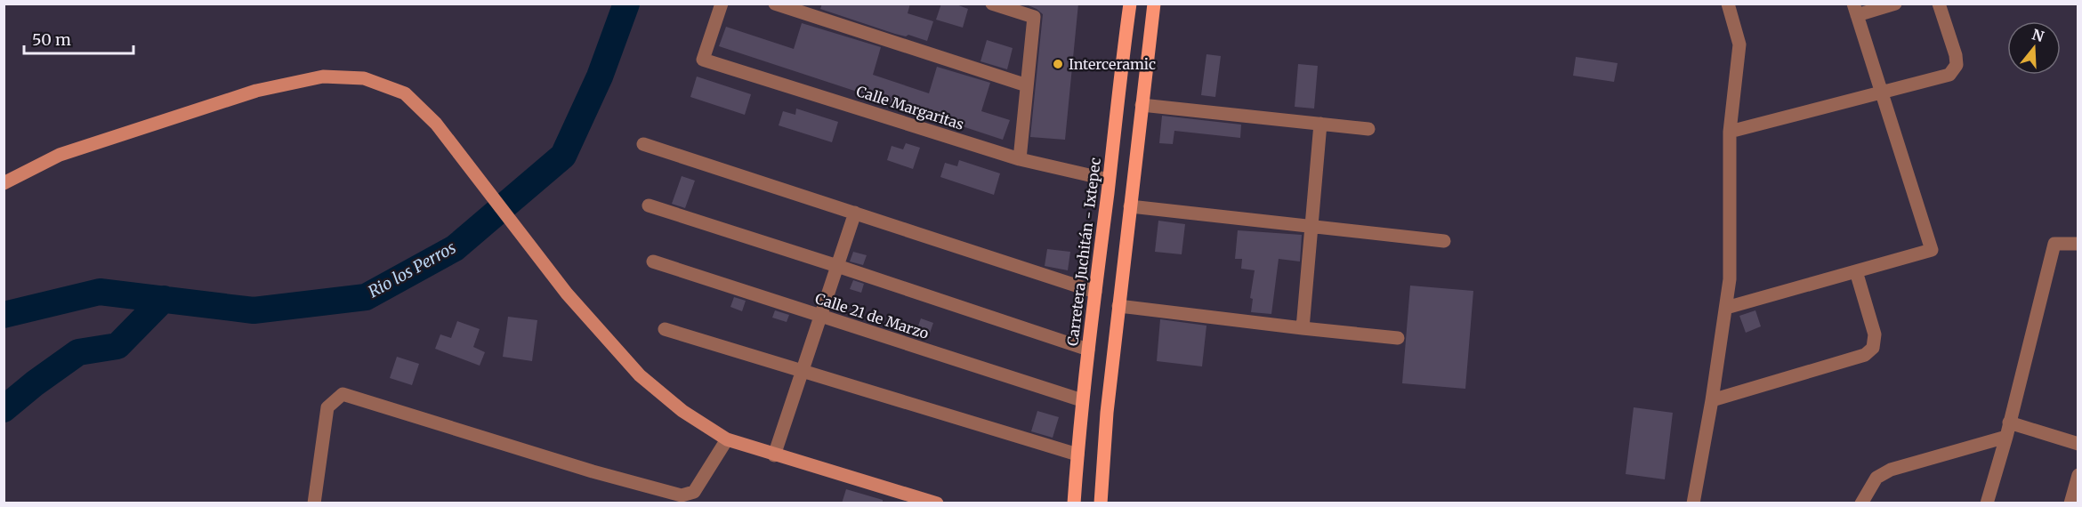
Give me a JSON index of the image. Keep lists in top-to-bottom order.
{
  "streets": {
    "main road": ["Carretera Juchitán - Ixtepec"],
    "street": ["Calle Margaritas", "Calle 21 de Marzo"]
  },
  "crossings": [
    ["Calle Margaritas", "Carretera Juchitán - Ixtepec"],
    ["Carretera Juchitán - Ixtepec", "Calle 21 de Marzo"]
  ],
  "water": ["Rio los Perros"],
  "places": ["Interceramic"],
  "scale_bar": "50 m",
  "north": "top"
}
